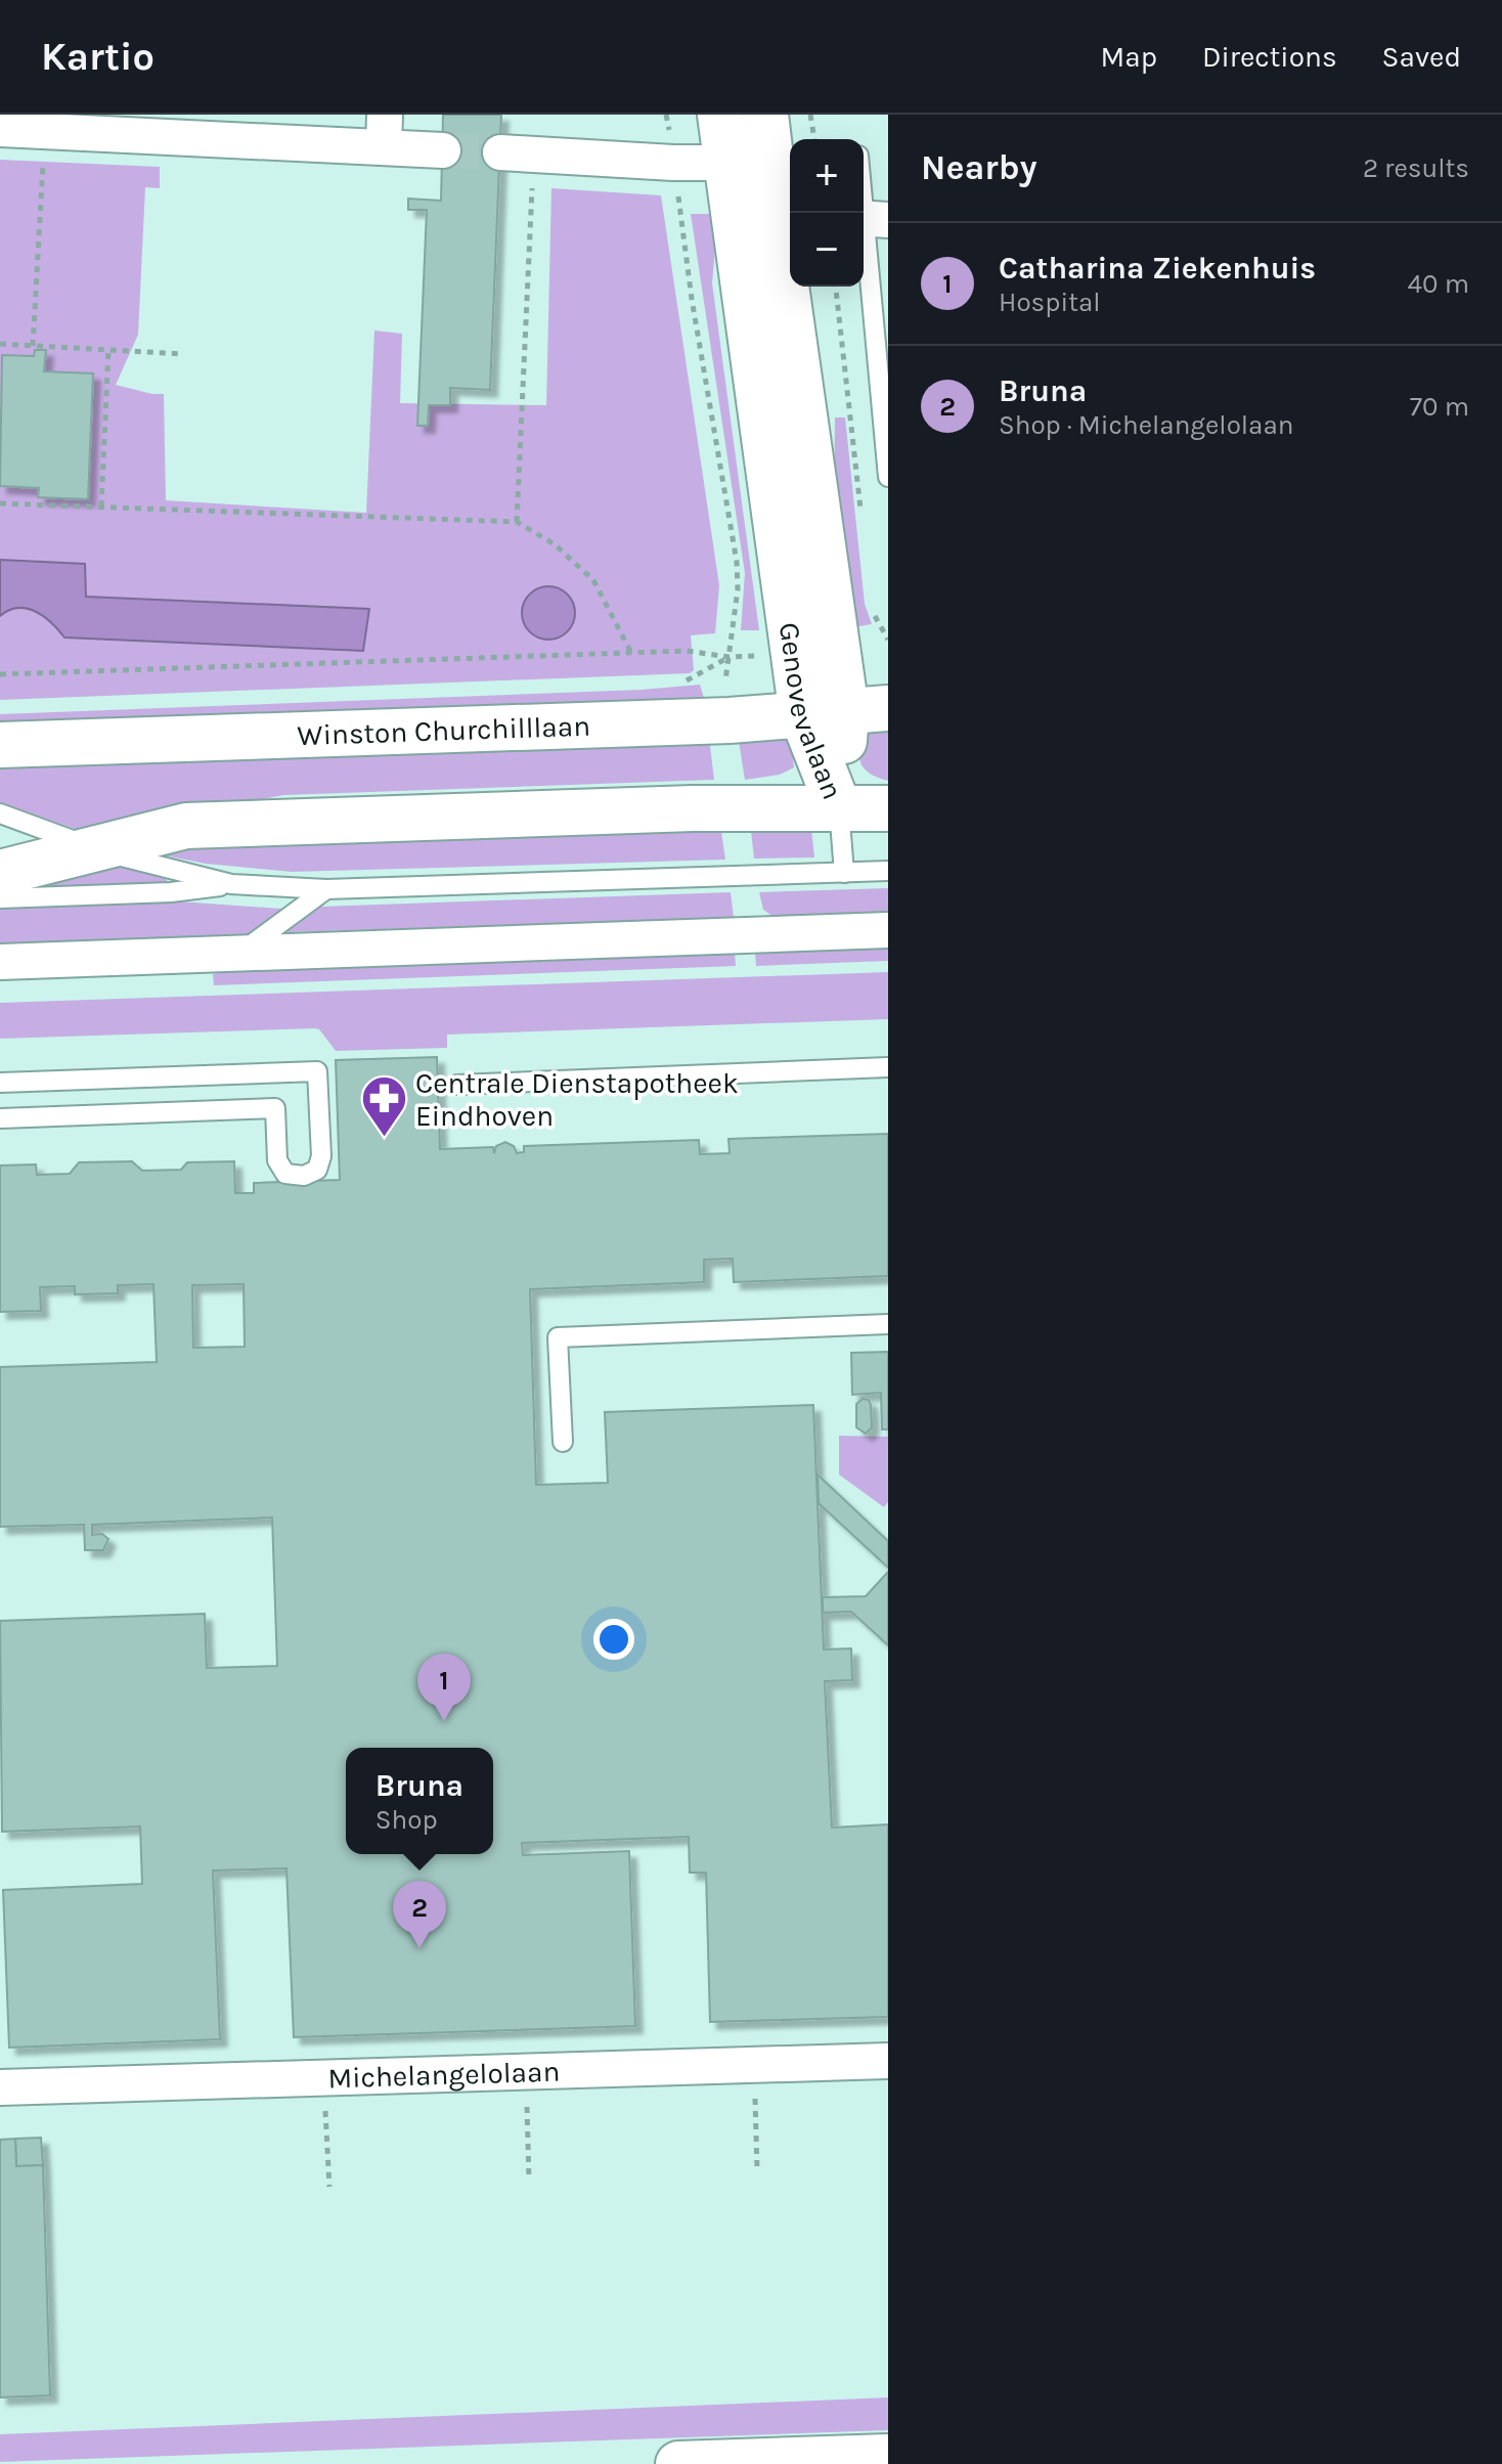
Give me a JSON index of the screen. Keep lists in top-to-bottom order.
{
  "streets": {
    "main road": ["Genovevalaan", "Winston Churchilllaan"],
    "street": ["Michelangelolaan"]
  },
  "crossings": [
    ["Genovevalaan", "Winston Churchilllaan"]
  ],
  "places": {
    "pharmacy": ["Centrale Dienstapotheek Eindhoven"]
  },
  "page": {
    "header": "Kartio",
    "nav": ["Map", "Directions", "Saved"],
    "heading": ["Nearby", "2 results"],
    "map_buttons": ["+", "−"],
    "list": [
      {
        "mark": "1",
        "name": "Catharina Ziekenhuis",
        "note": "Hospital",
        "value": "40 m"
      },
      {
        "mark": "2",
        "name": "Bruna",
        "note": "Shop · Michelangelolaan",
        "value": "70 m"
      }
    ],
    "pins": ["1", "2"],
    "popup": ["Bruna", "Shop"]
  }
}
